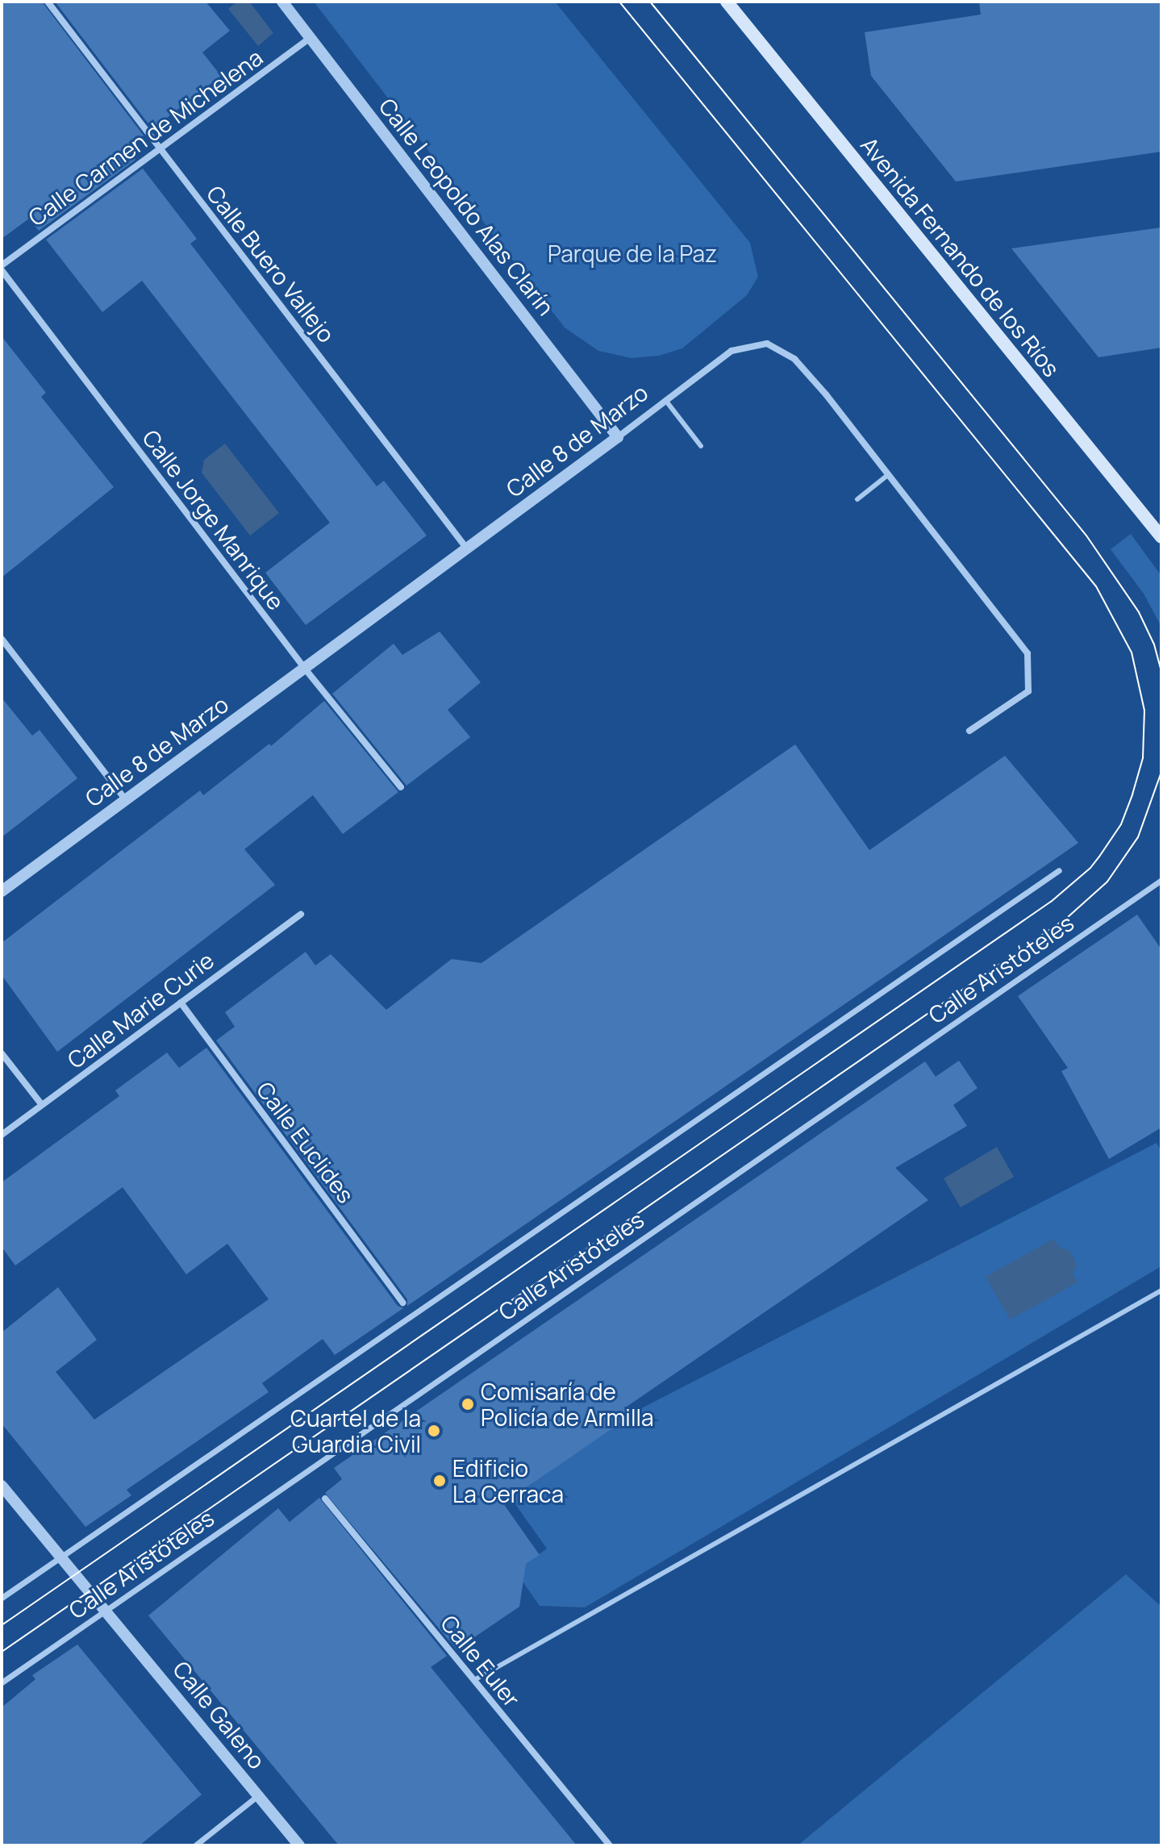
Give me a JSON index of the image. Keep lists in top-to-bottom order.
{
  "streets": {
    "main road": ["Avenida Fernando de los Ríos"],
    "street": [
      "Calle Carmen de Michelena",
      "Calle Leopoldo Alas Clarín",
      "Calle Buero Vallejo",
      "Calle 8 de Marzo",
      "Calle Jorge Manrique",
      "Calle Aristóteles",
      "Calle Marie Curie",
      "Calle Euclides",
      "Calle Euler",
      "Calle Galeno"
    ]
  },
  "crossings": [
    ["Calle Carmen de Michelena", "Calle Leopoldo Alas Clarín"],
    ["Calle Carmen de Michelena", "Calle Buero Vallejo"],
    ["Calle Leopoldo Alas Clarín", "Calle 8 de Marzo"],
    ["Calle Buero Vallejo", "Calle 8 de Marzo"],
    ["Calle 8 de Marzo", "Calle Jorge Manrique"],
    ["Calle Aristóteles", "Calle Galeno"],
    ["Calle Marie Curie", "Calle Euclides"]
  ],
  "parks": ["Parque de la Paz"],
  "places": ["Comisaría de Policía de Armilla", "Cuartel de la Guardia Civil", "Edificio La Cerraca"]
}
